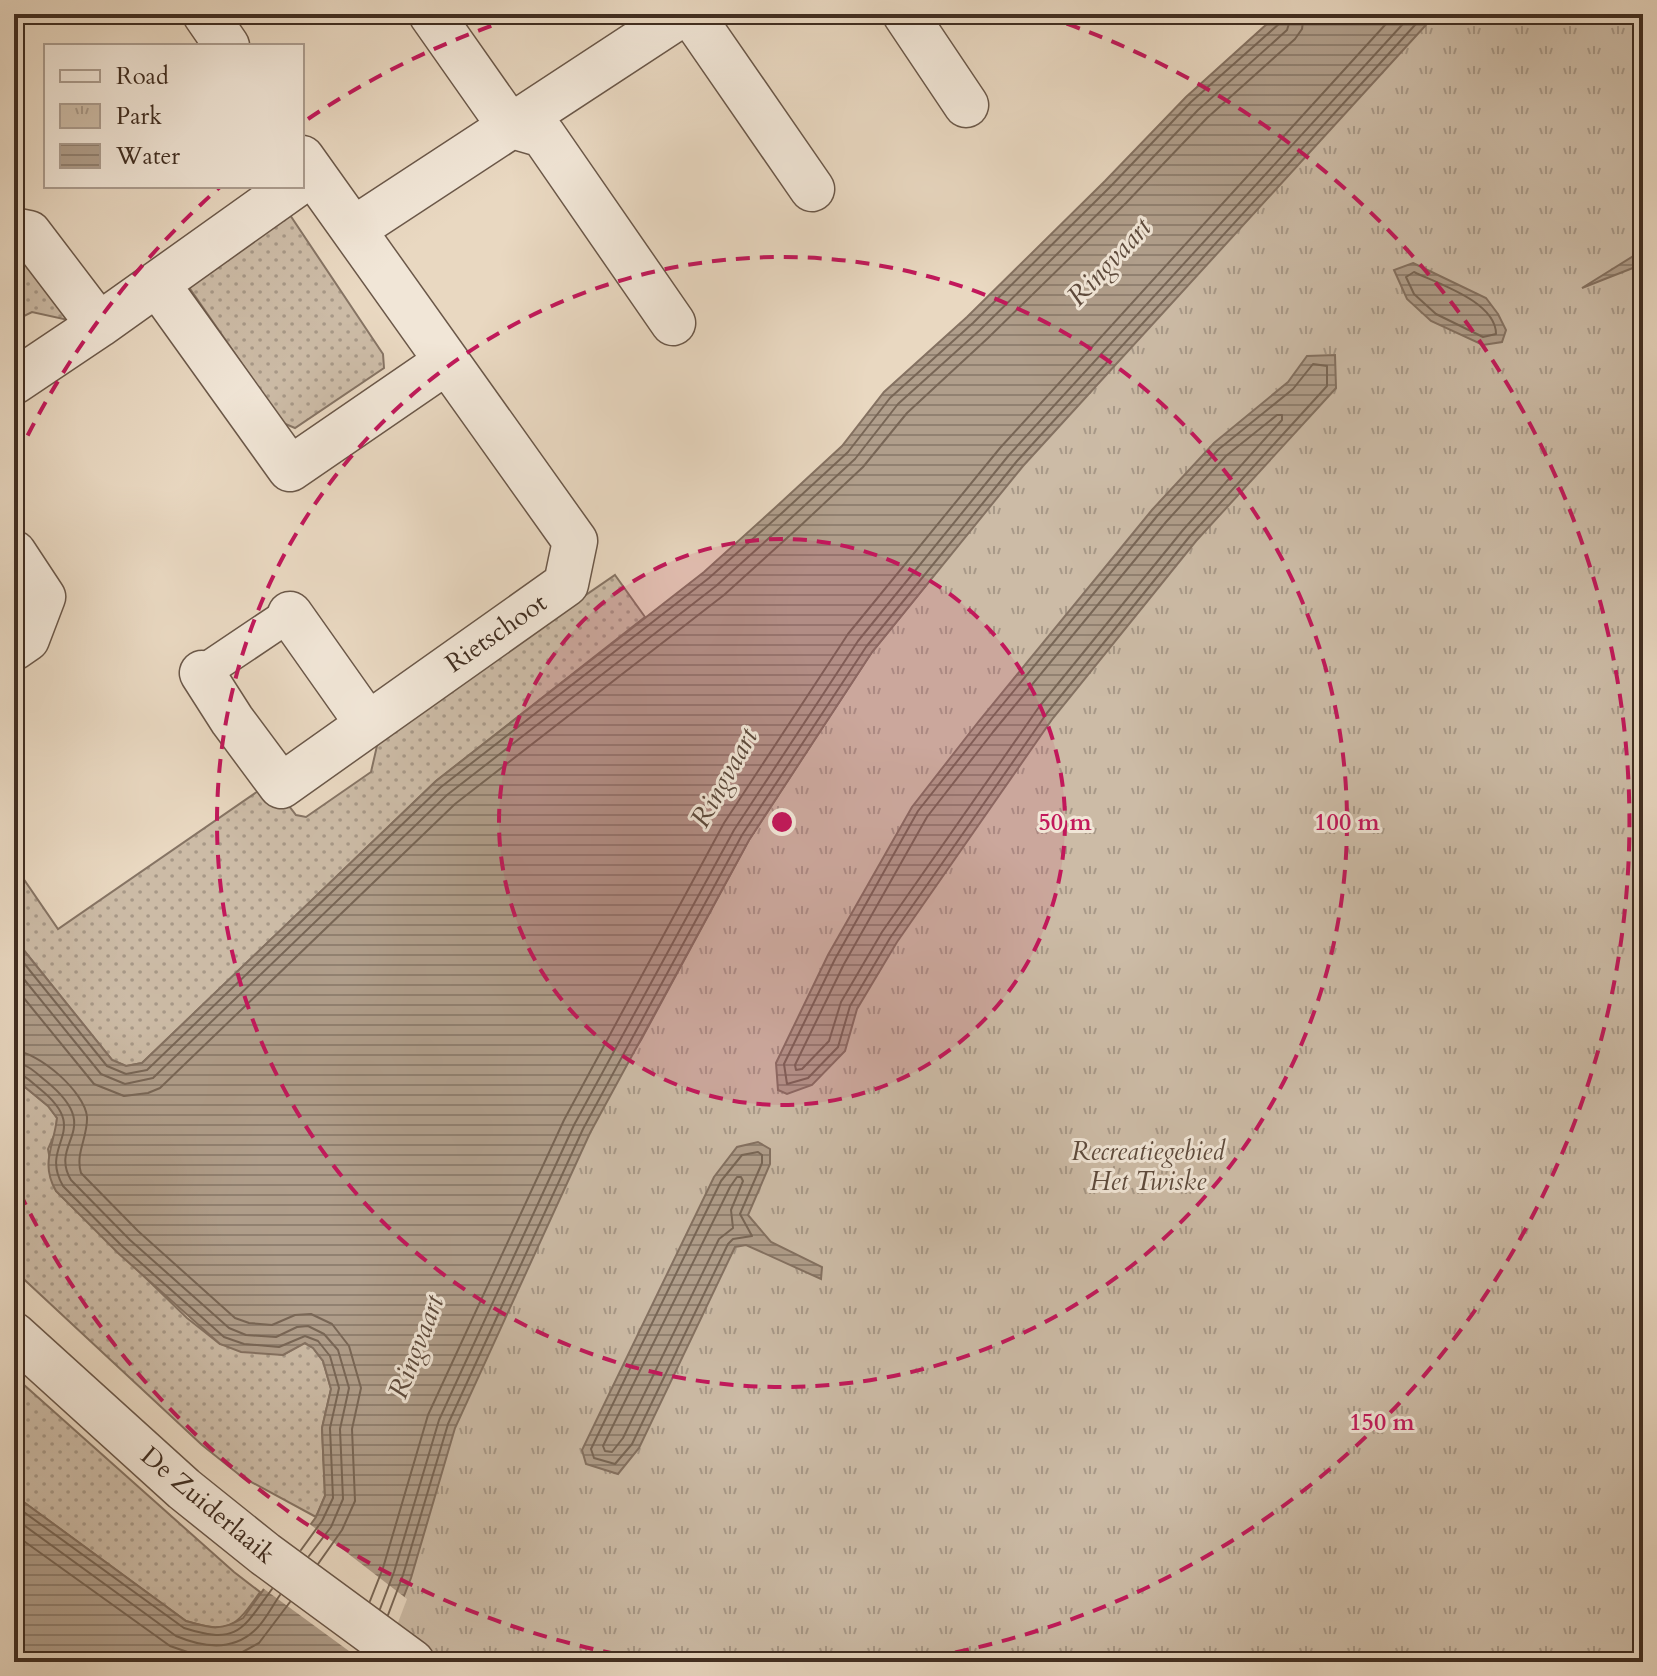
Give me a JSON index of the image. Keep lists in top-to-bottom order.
{
  "streets": {
    "street": ["Rietschoot", "De Zuiderlaaik"]
  },
  "water": ["Ringvaart"],
  "parks": ["Recreatiegebied Het Twiske"],
  "legend": ["Road", "Park", "Water"],
  "rings": ["50 m", "100 m", "150 m"]
}
